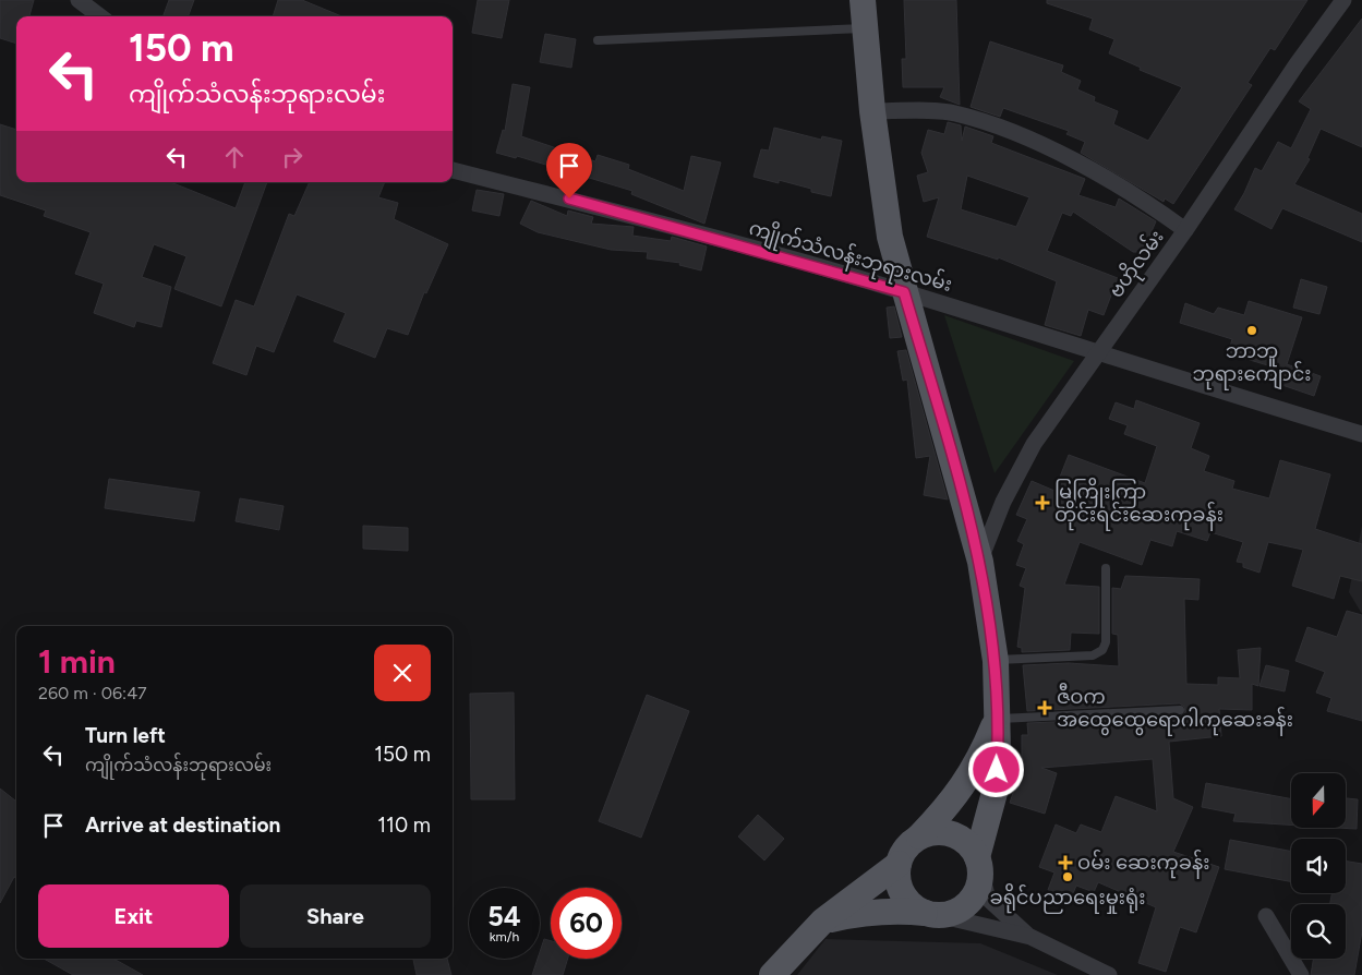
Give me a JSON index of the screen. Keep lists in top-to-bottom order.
{
  "streets": {
    "street": ["ကျိုက်သံလန်းဘုရားလမ်း", "ဗဟိုလမ်း"]
  },
  "crossings": [
    ["ကျိုက်သံလန်းဘုရားလမ်း", "ဗဟိုလမ်း"]
  ],
  "places": {
    "other": ["ဘာဘူ ဘုရားကျောင်း", "ခရိုင်ပညာရေးမှုးရုံး"],
    "health": ["မြကြိုးကြာ တိုင်းရင်းဆေးကုခန်း", "ဇီဝက အထွေထွေရောဂါကုဆေးခန်း", "ဝမ်း ဆေးကုခန်း"]
  },
  "north": "bottom",
  "page": {
    "turn": ["150 m", "ကျိုက်သံလန်းဘုရားလမ်း"],
    "heading": ["1 min", "260 m · 06:47"],
    "list": [
      {
        "name": "Turn left",
        "note": "ကျိုက်သံလန်းဘုရားလမ်း",
        "value": "150 m"
      },
      {
        "name": "Arrive at destination",
        "value": "110 m"
      }
    ],
    "buttons": ["Exit", "Share"],
    "speed": "54 km/h",
    "limit": "60"
  }
}
